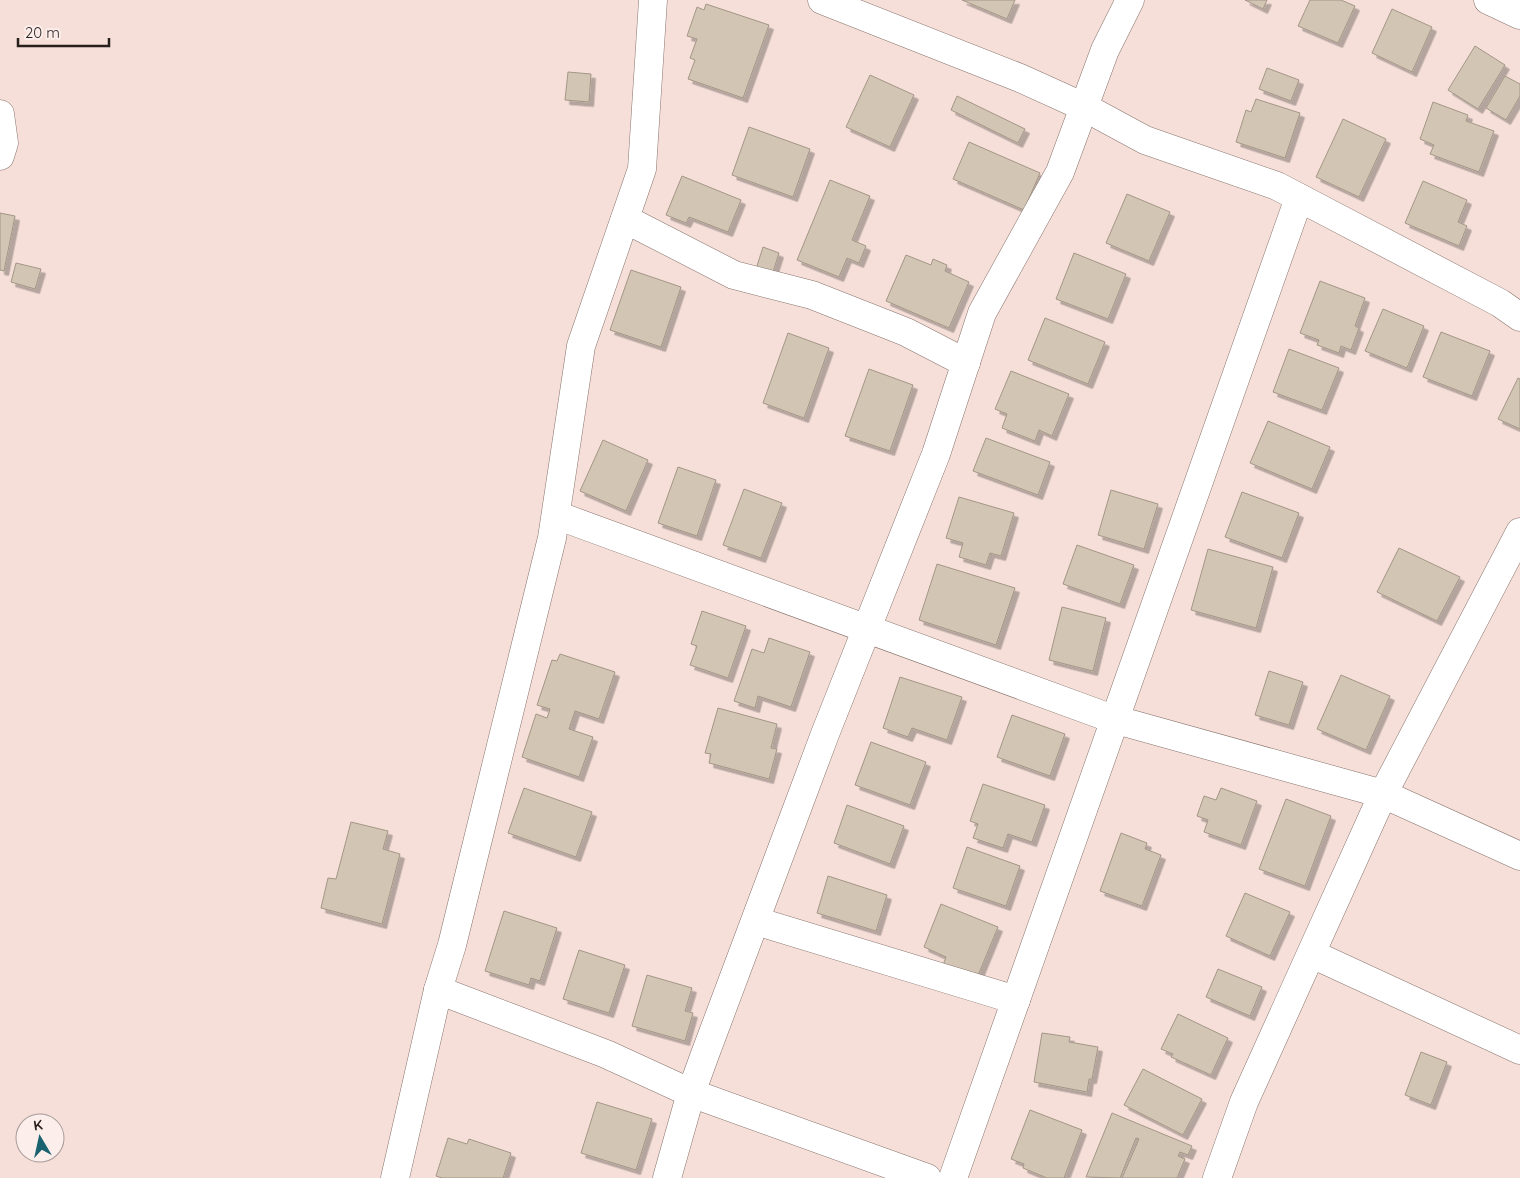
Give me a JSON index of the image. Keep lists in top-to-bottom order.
{
  "scale_bar": "20 m",
  "north": "top"
}
